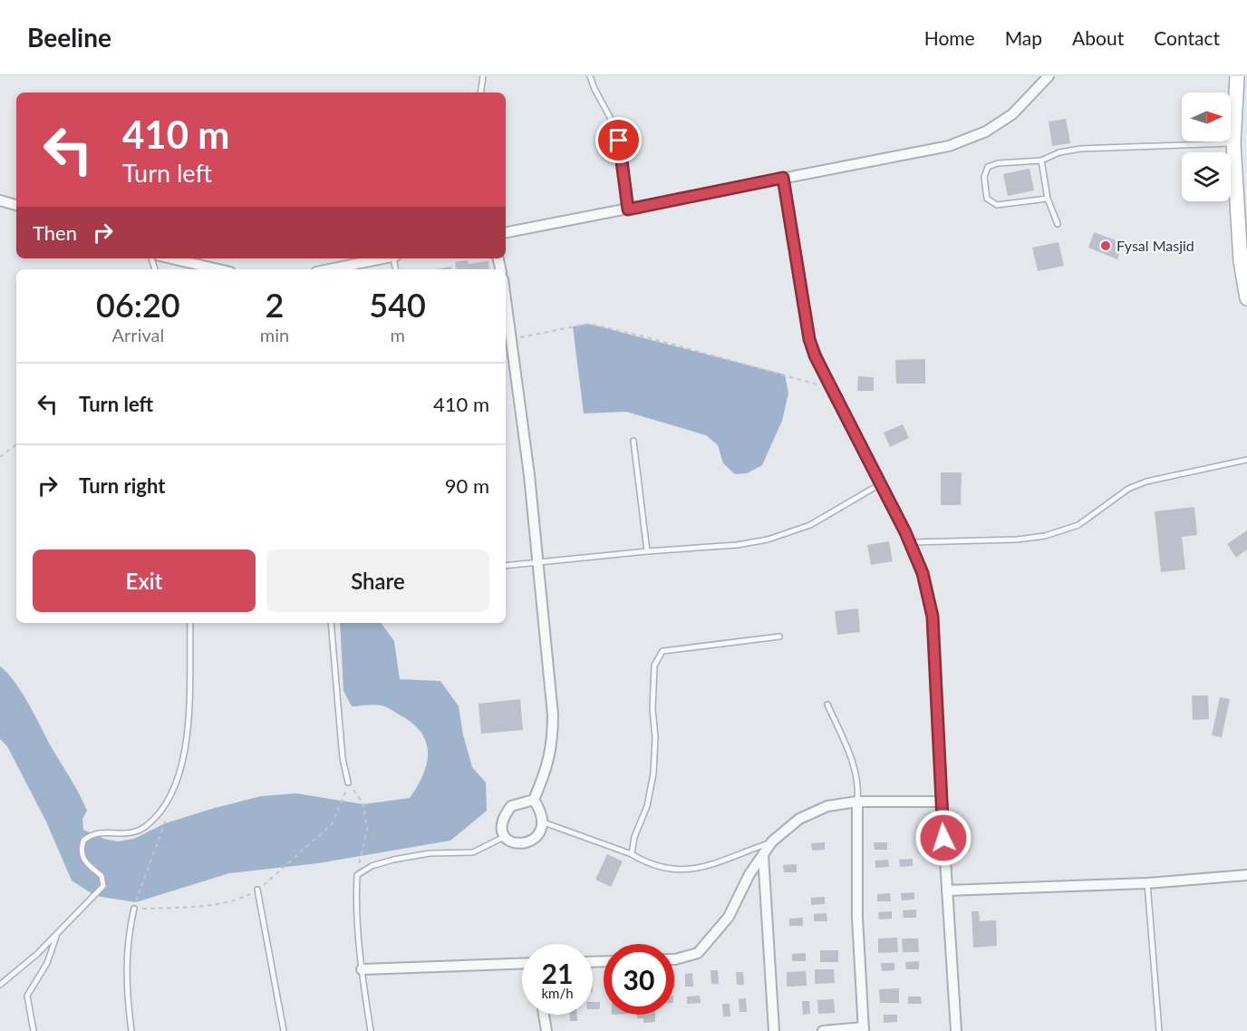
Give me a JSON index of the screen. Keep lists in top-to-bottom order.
{
  "places": ["Fysal Masjid"],
  "north": "right",
  "page": {
    "header": "Beeline",
    "nav": [
      "Home",
      "Map",
      "About",
      "Contact"
    ],
    "turn": ["410 m", "Turn left"],
    "then": "Then",
    "eta": [
      "06:20",
      "Arrival",
      "2",
      "min",
      "540",
      "m"
    ],
    "list": [
      {
        "name": "Turn left",
        "value": "410 m"
      },
      {
        "name": "Turn right",
        "value": "90 m"
      }
    ],
    "buttons": ["Exit", "Share"],
    "speed": "21 km/h",
    "limit": "30"
  }
}
